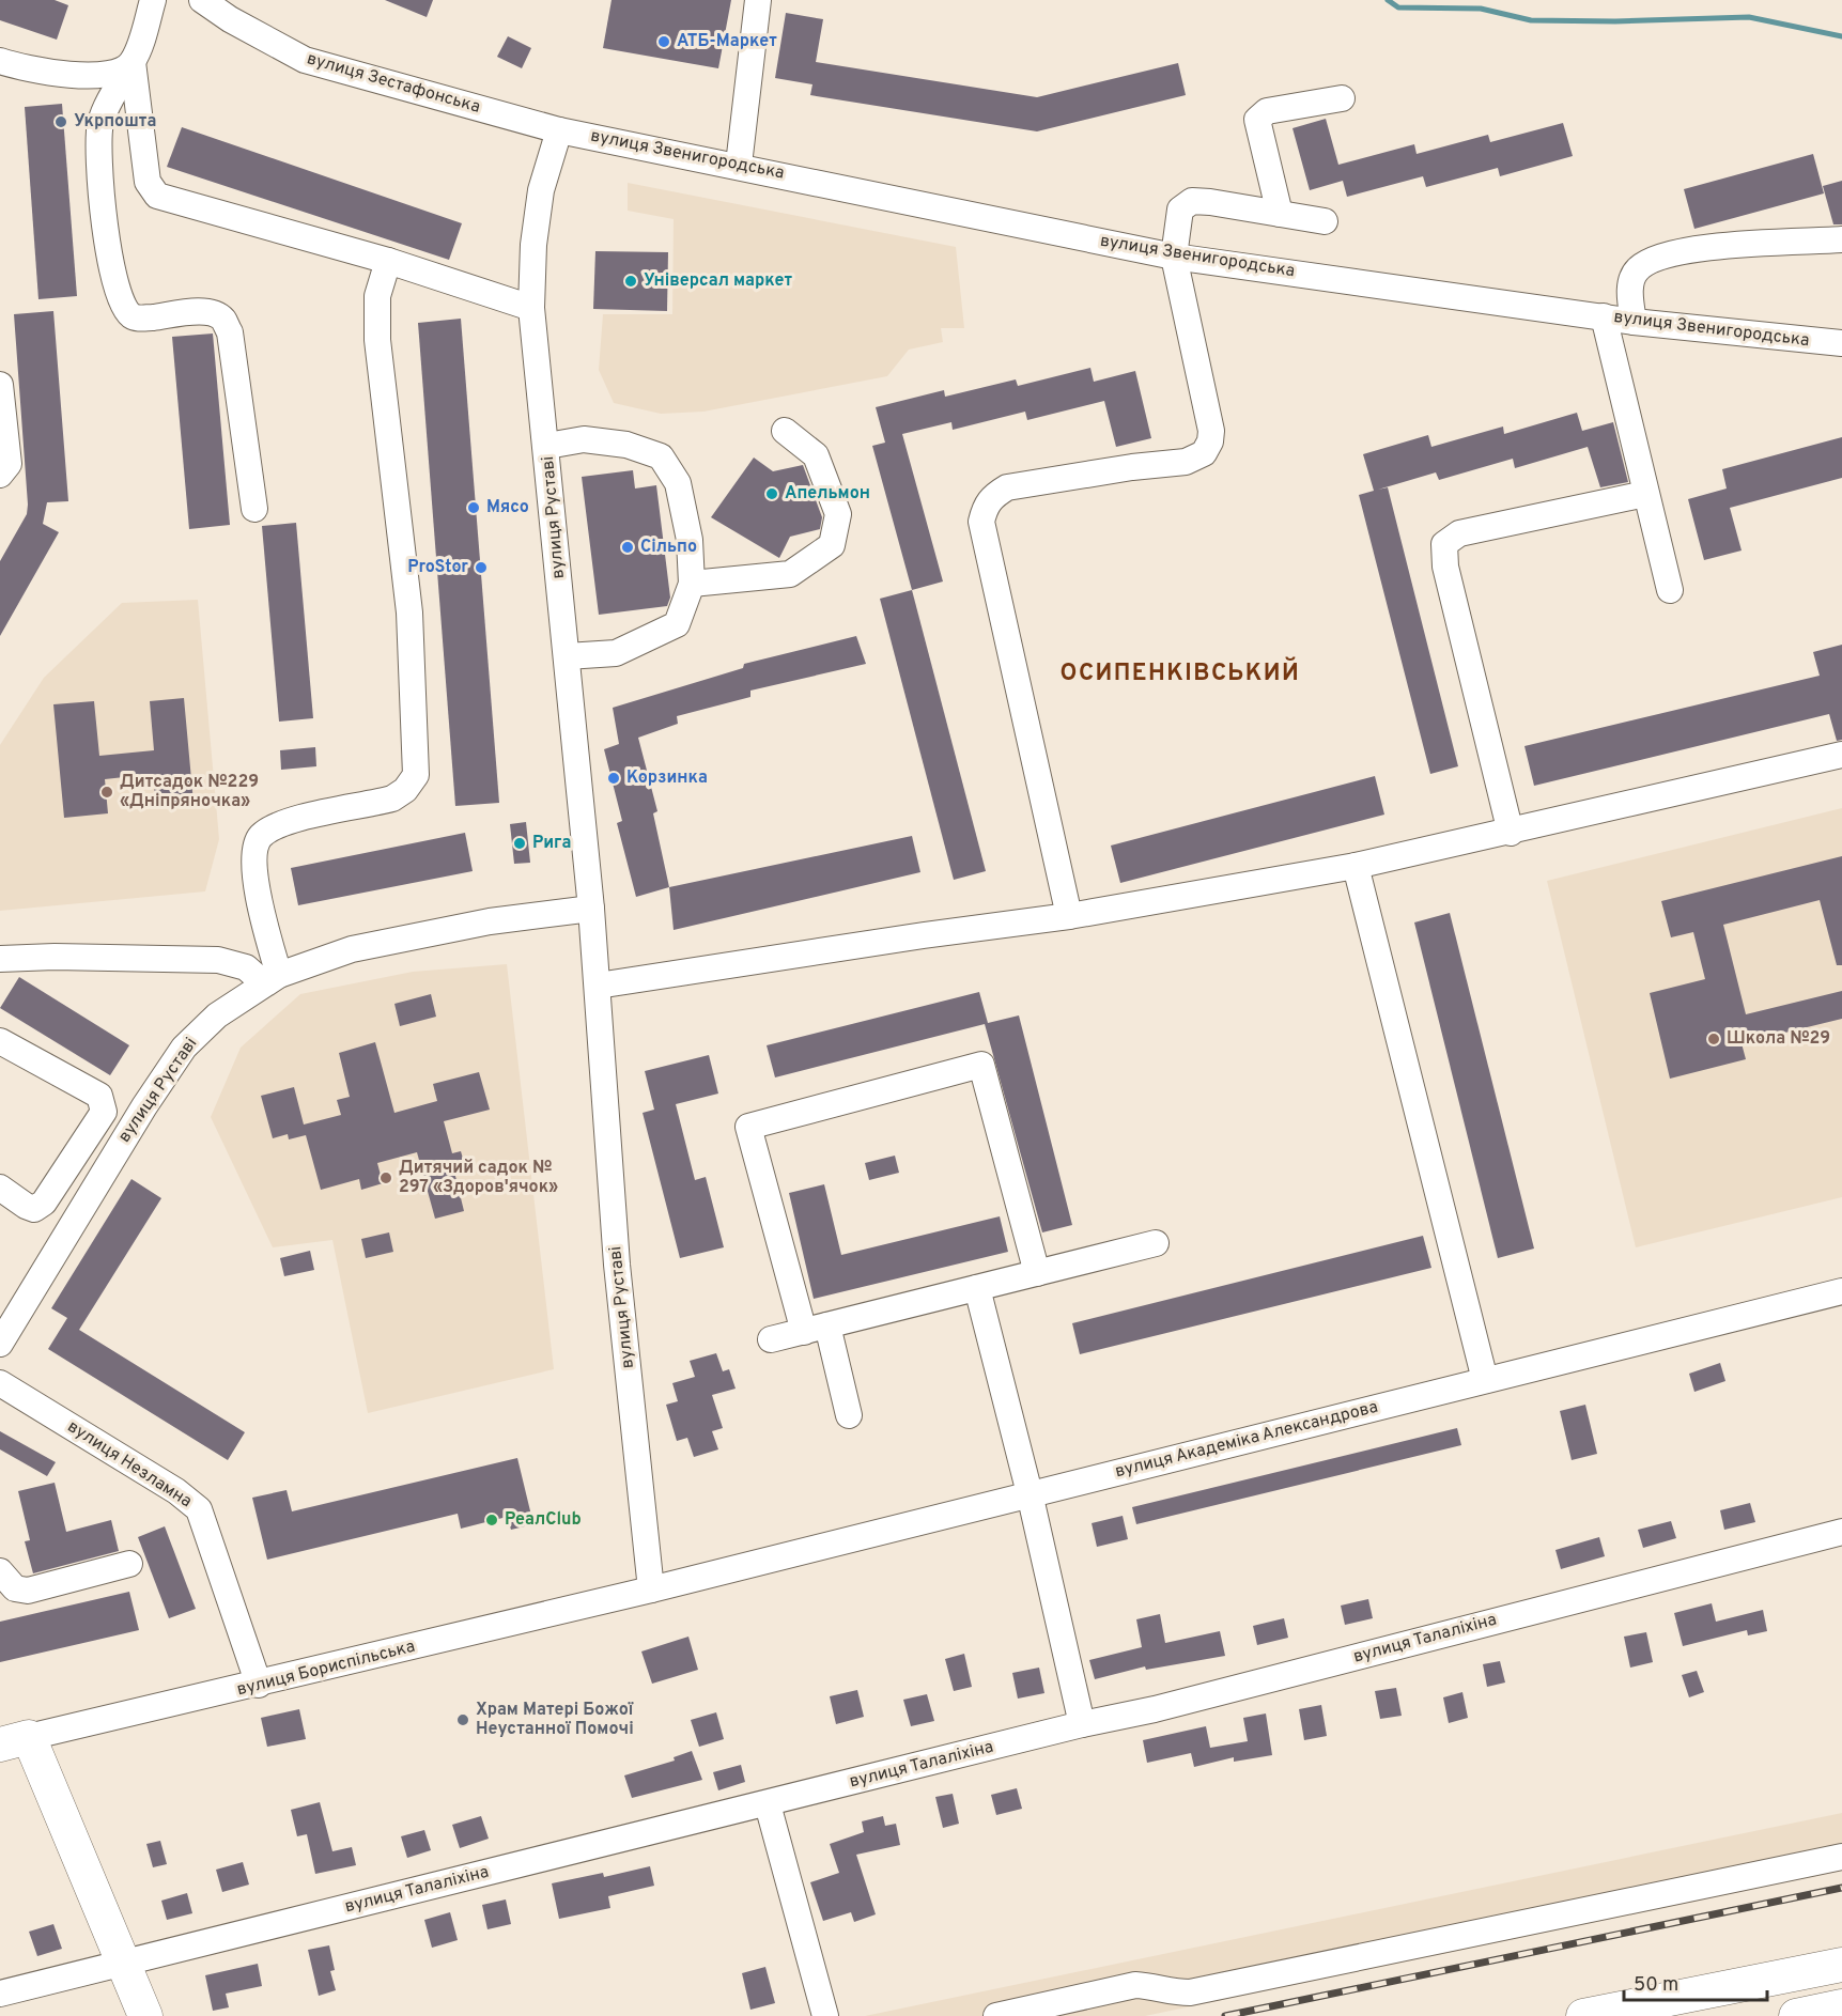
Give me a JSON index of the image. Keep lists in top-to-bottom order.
{
  "streets": {
    "street": [
      "вулиця Зестафонська",
      "вулиця Звенигородська",
      "вулиця Руставі",
      "вулиця Академіка Александрова",
      "вулиця Незламна",
      "вулиця Талаліхіна",
      "вулиця Бориспільська"
    ]
  },
  "crossings": [
    ["вулиця Зестафонська", "вулиця Звенигородська"],
    ["вулиця Зестафонська", "вулиця Руставі"],
    ["вулиця Звенигородська", "вулиця Руставі"],
    ["вулиця Руставі", "вулиця Академіка Александрова"],
    ["вулиця Руставі", "вулиця Бориспільська"],
    ["вулиця Академіка Александрова", "вулиця Бориспільська"],
    ["вулиця Незламна", "вулиця Бориспільська"]
  ],
  "districts": ["ОСИПЕНКІВСЬКИЙ"],
  "places": [
    "АТБ-Маркет",
    "Укрпошта",
    "Універсал маркет",
    "Апельмон",
    "Мясо",
    "Сільпо",
    "ProStor",
    "Корзинка",
    "Дитсадок №229 «Дніпряночка»",
    "Рига",
    "Школа №29",
    "Дитячий садок № 297 «Здоров'ячок»",
    "РеалClub",
    "Храм Матері Божої Неустанної Помочі"
  ],
  "scale_bar": "50 m"
}
